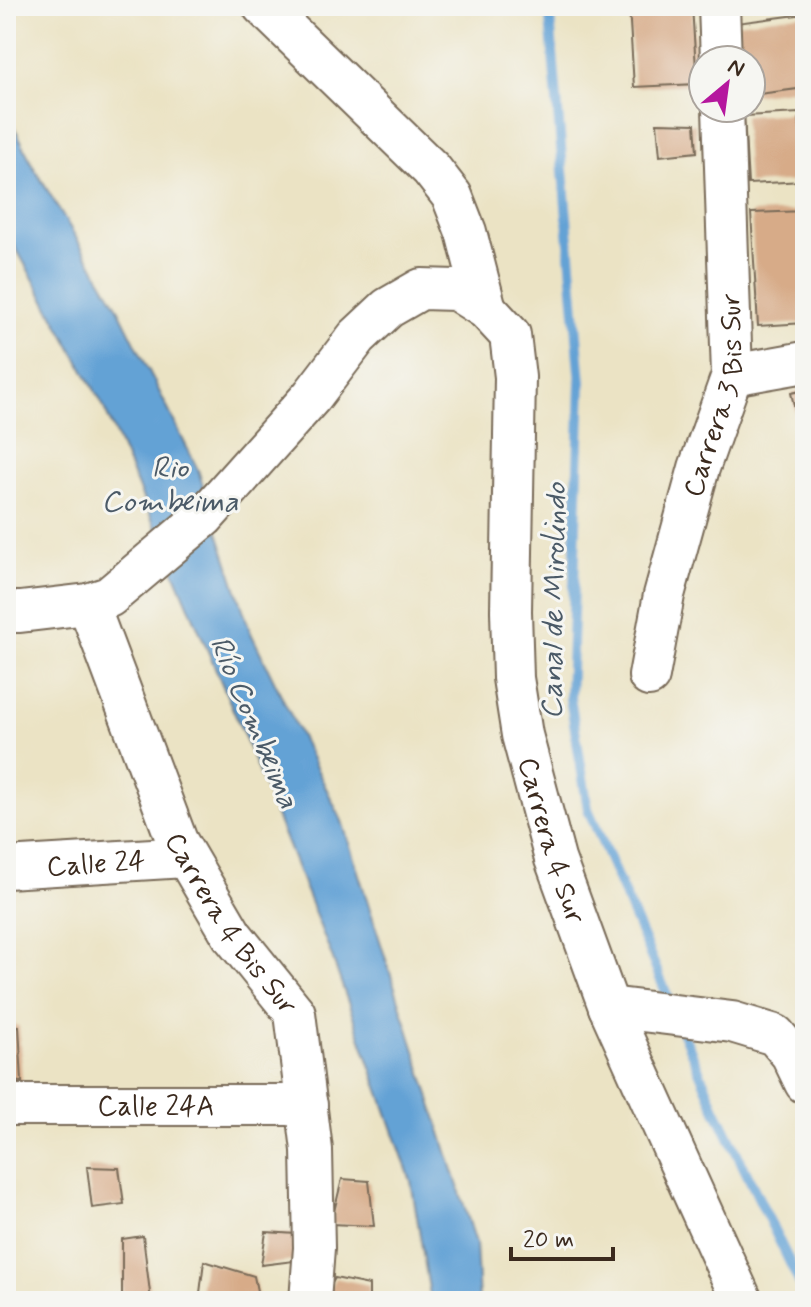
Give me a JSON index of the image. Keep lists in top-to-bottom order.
{
  "streets": {
    "street": [
      "Carrera 3 Bis Sur",
      "Carrera 4 Sur",
      "Calle 24",
      "Carrera 4 Bis Sur",
      "Calle 24A"
    ]
  },
  "crossings": [
    ["Calle 24", "Carrera 4 Bis Sur"],
    ["Carrera 4 Bis Sur", "Calle 24A"]
  ],
  "water": ["Rio Combeima", "Canal de Mirolindo", "Río Combeima"],
  "scale_bar": "20 m",
  "north": "top right"
}
